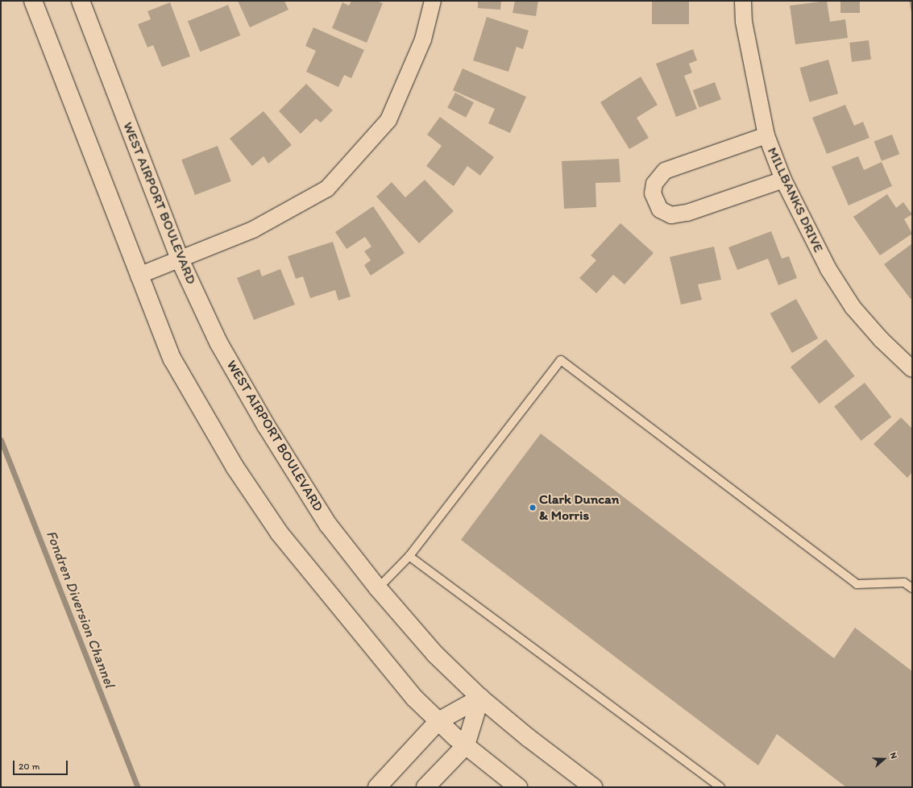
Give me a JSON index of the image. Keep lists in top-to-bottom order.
{
  "streets": {
    "main road": ["WEST AIRPORT BOULEVARD"],
    "street": ["MILLBANKS DRIVE"]
  },
  "water": ["Fondren Diversion Channel"],
  "places": ["Clark Duncan & Morris"],
  "scale_bar": "20 m",
  "north": "right"
}
